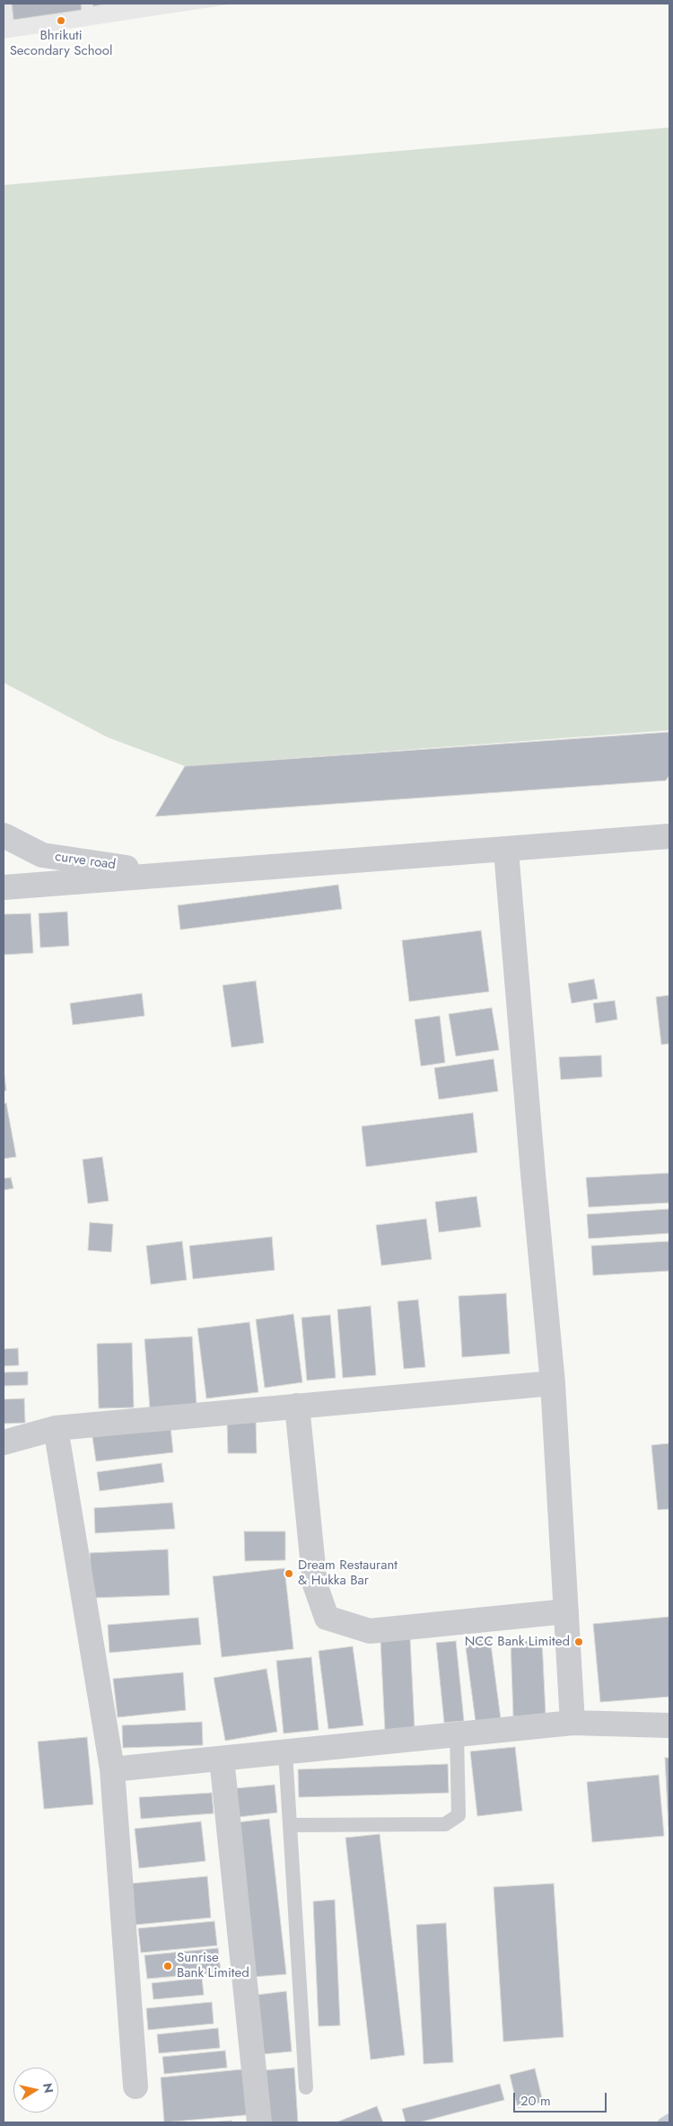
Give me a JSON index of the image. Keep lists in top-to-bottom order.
{
  "streets": {
    "street": ["curve road"]
  },
  "places": [
    "Bhrikuti Secondary School",
    "Dream Restaurant & Hukka Bar",
    "NCC Bank Limited",
    "Sunrise Bank Limited"
  ],
  "scale_bar": "20 m",
  "north": "right"
}
